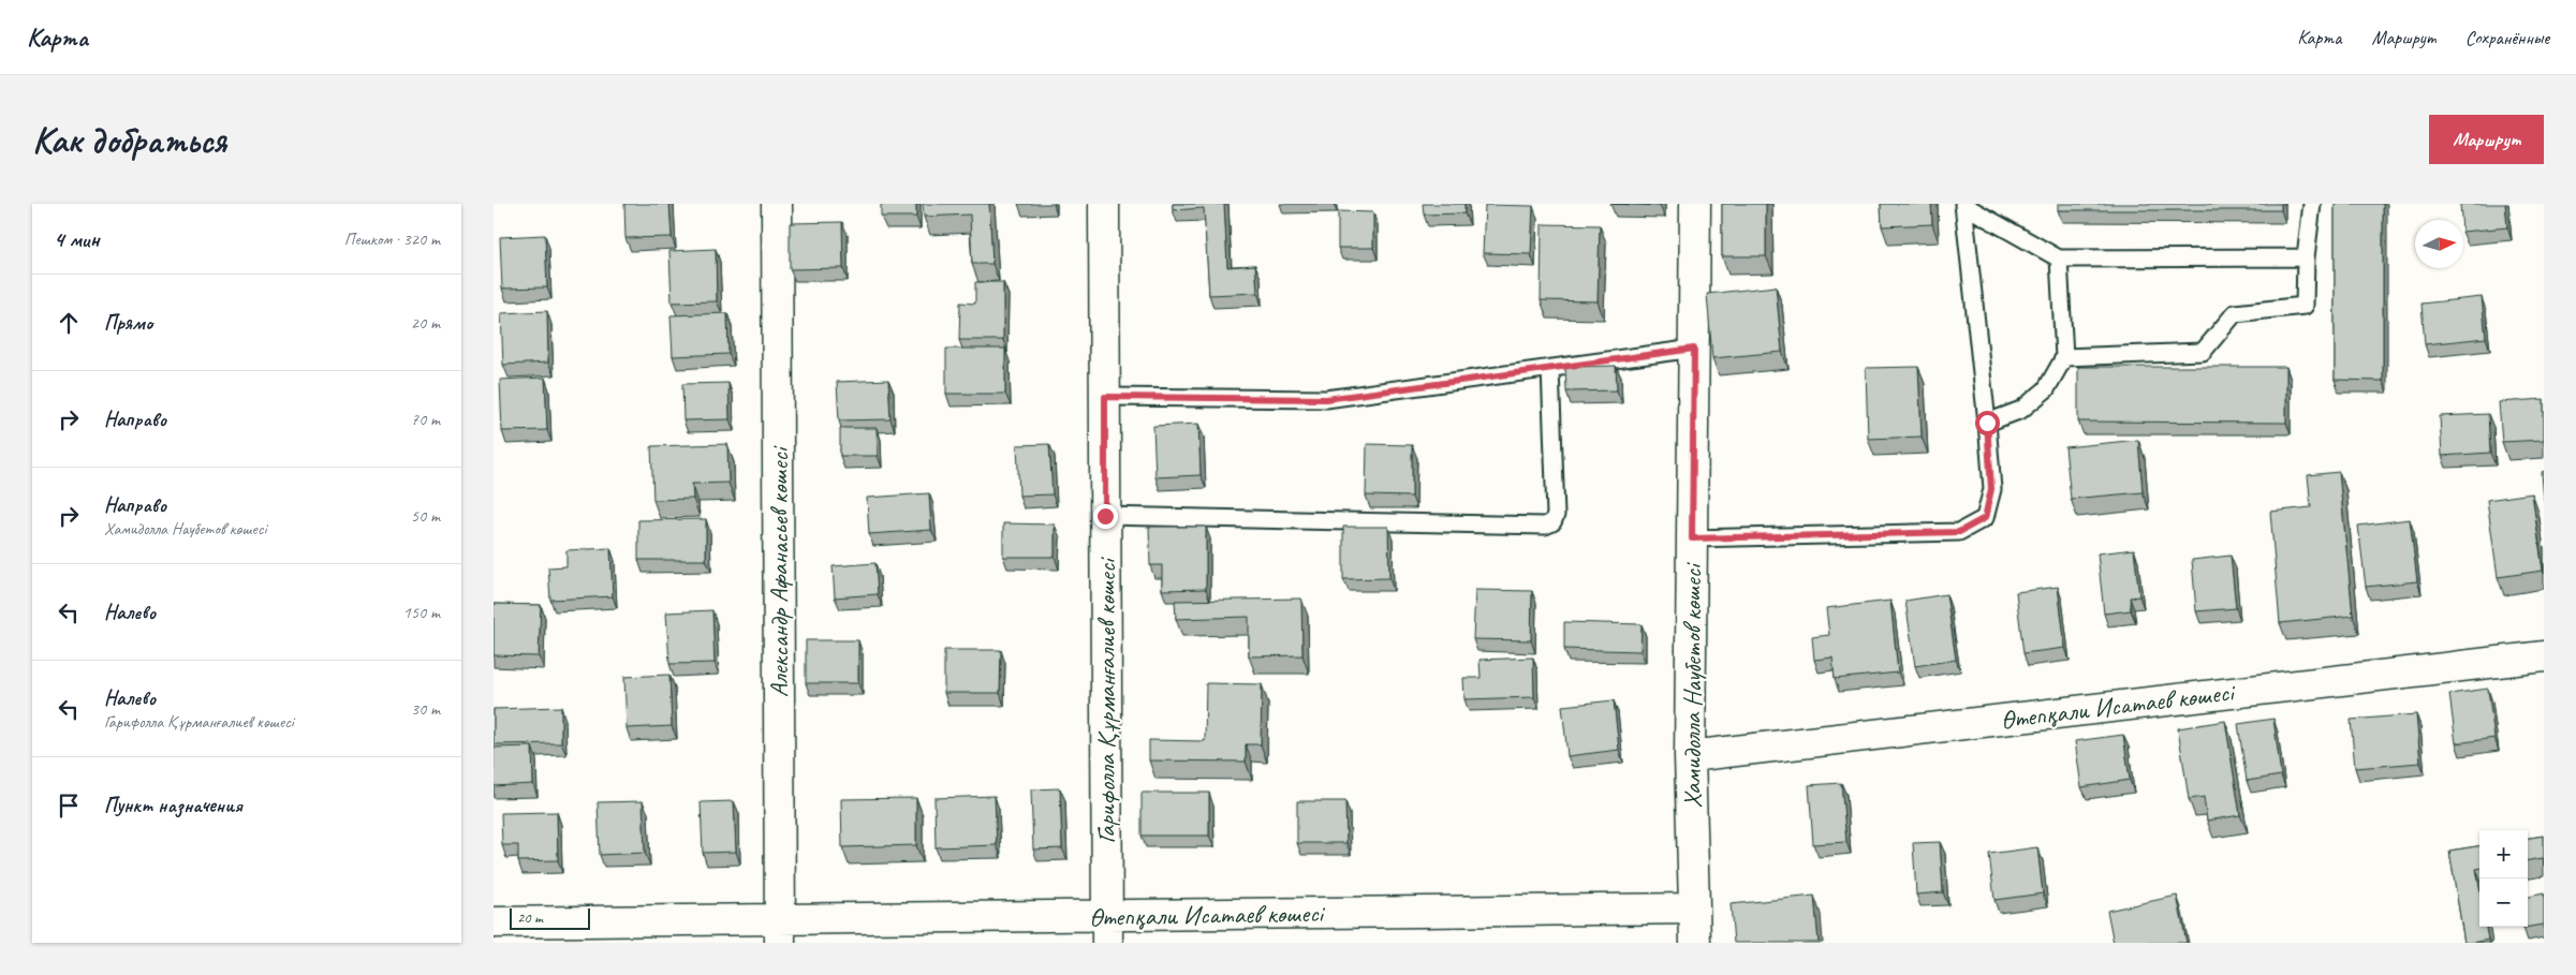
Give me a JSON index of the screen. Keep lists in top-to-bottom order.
{
  "streets": {
    "street": [
      "Александр Афанасьев көшесі",
      "Хамидолла Наубетов көшесі",
      "Гарифолла Құрманғалиев көшесі",
      "Өтепқали Исатаев көшесі"
    ]
  },
  "crossings": [
    ["Александр Афанасьев көшесі", "Өтепқали Исатаев көшесі"],
    ["Хамидолла Наубетов көшесі", "Өтепқали Исатаев көшесі"],
    ["Гарифолла Құрманғалиев көшесі", "Өтепқали Исатаев көшесі"]
  ],
  "scale_bar": "20 m",
  "north": "right",
  "page": {
    "header": "Карта",
    "nav": ["Карта", "Маршрут", "Сохранённые"],
    "buttons": "Маршрут",
    "title": "Как добраться",
    "heading": ["4 мин", "Пешком · 320 m"],
    "list": [
      ["Прямо", "20 m"],
      ["Направо", "70 m"],
      ["Направо", "Хамидолла Наубетов көшесі", "50 m"],
      ["Налево", "150 m"],
      ["Налево", "Гарифолла Құрманғалиев көшесі", "30 m"],
      "Пункт назначения"
    ],
    "map_buttons": ["+", "−"],
    "scale": "20 m"
  }
}
